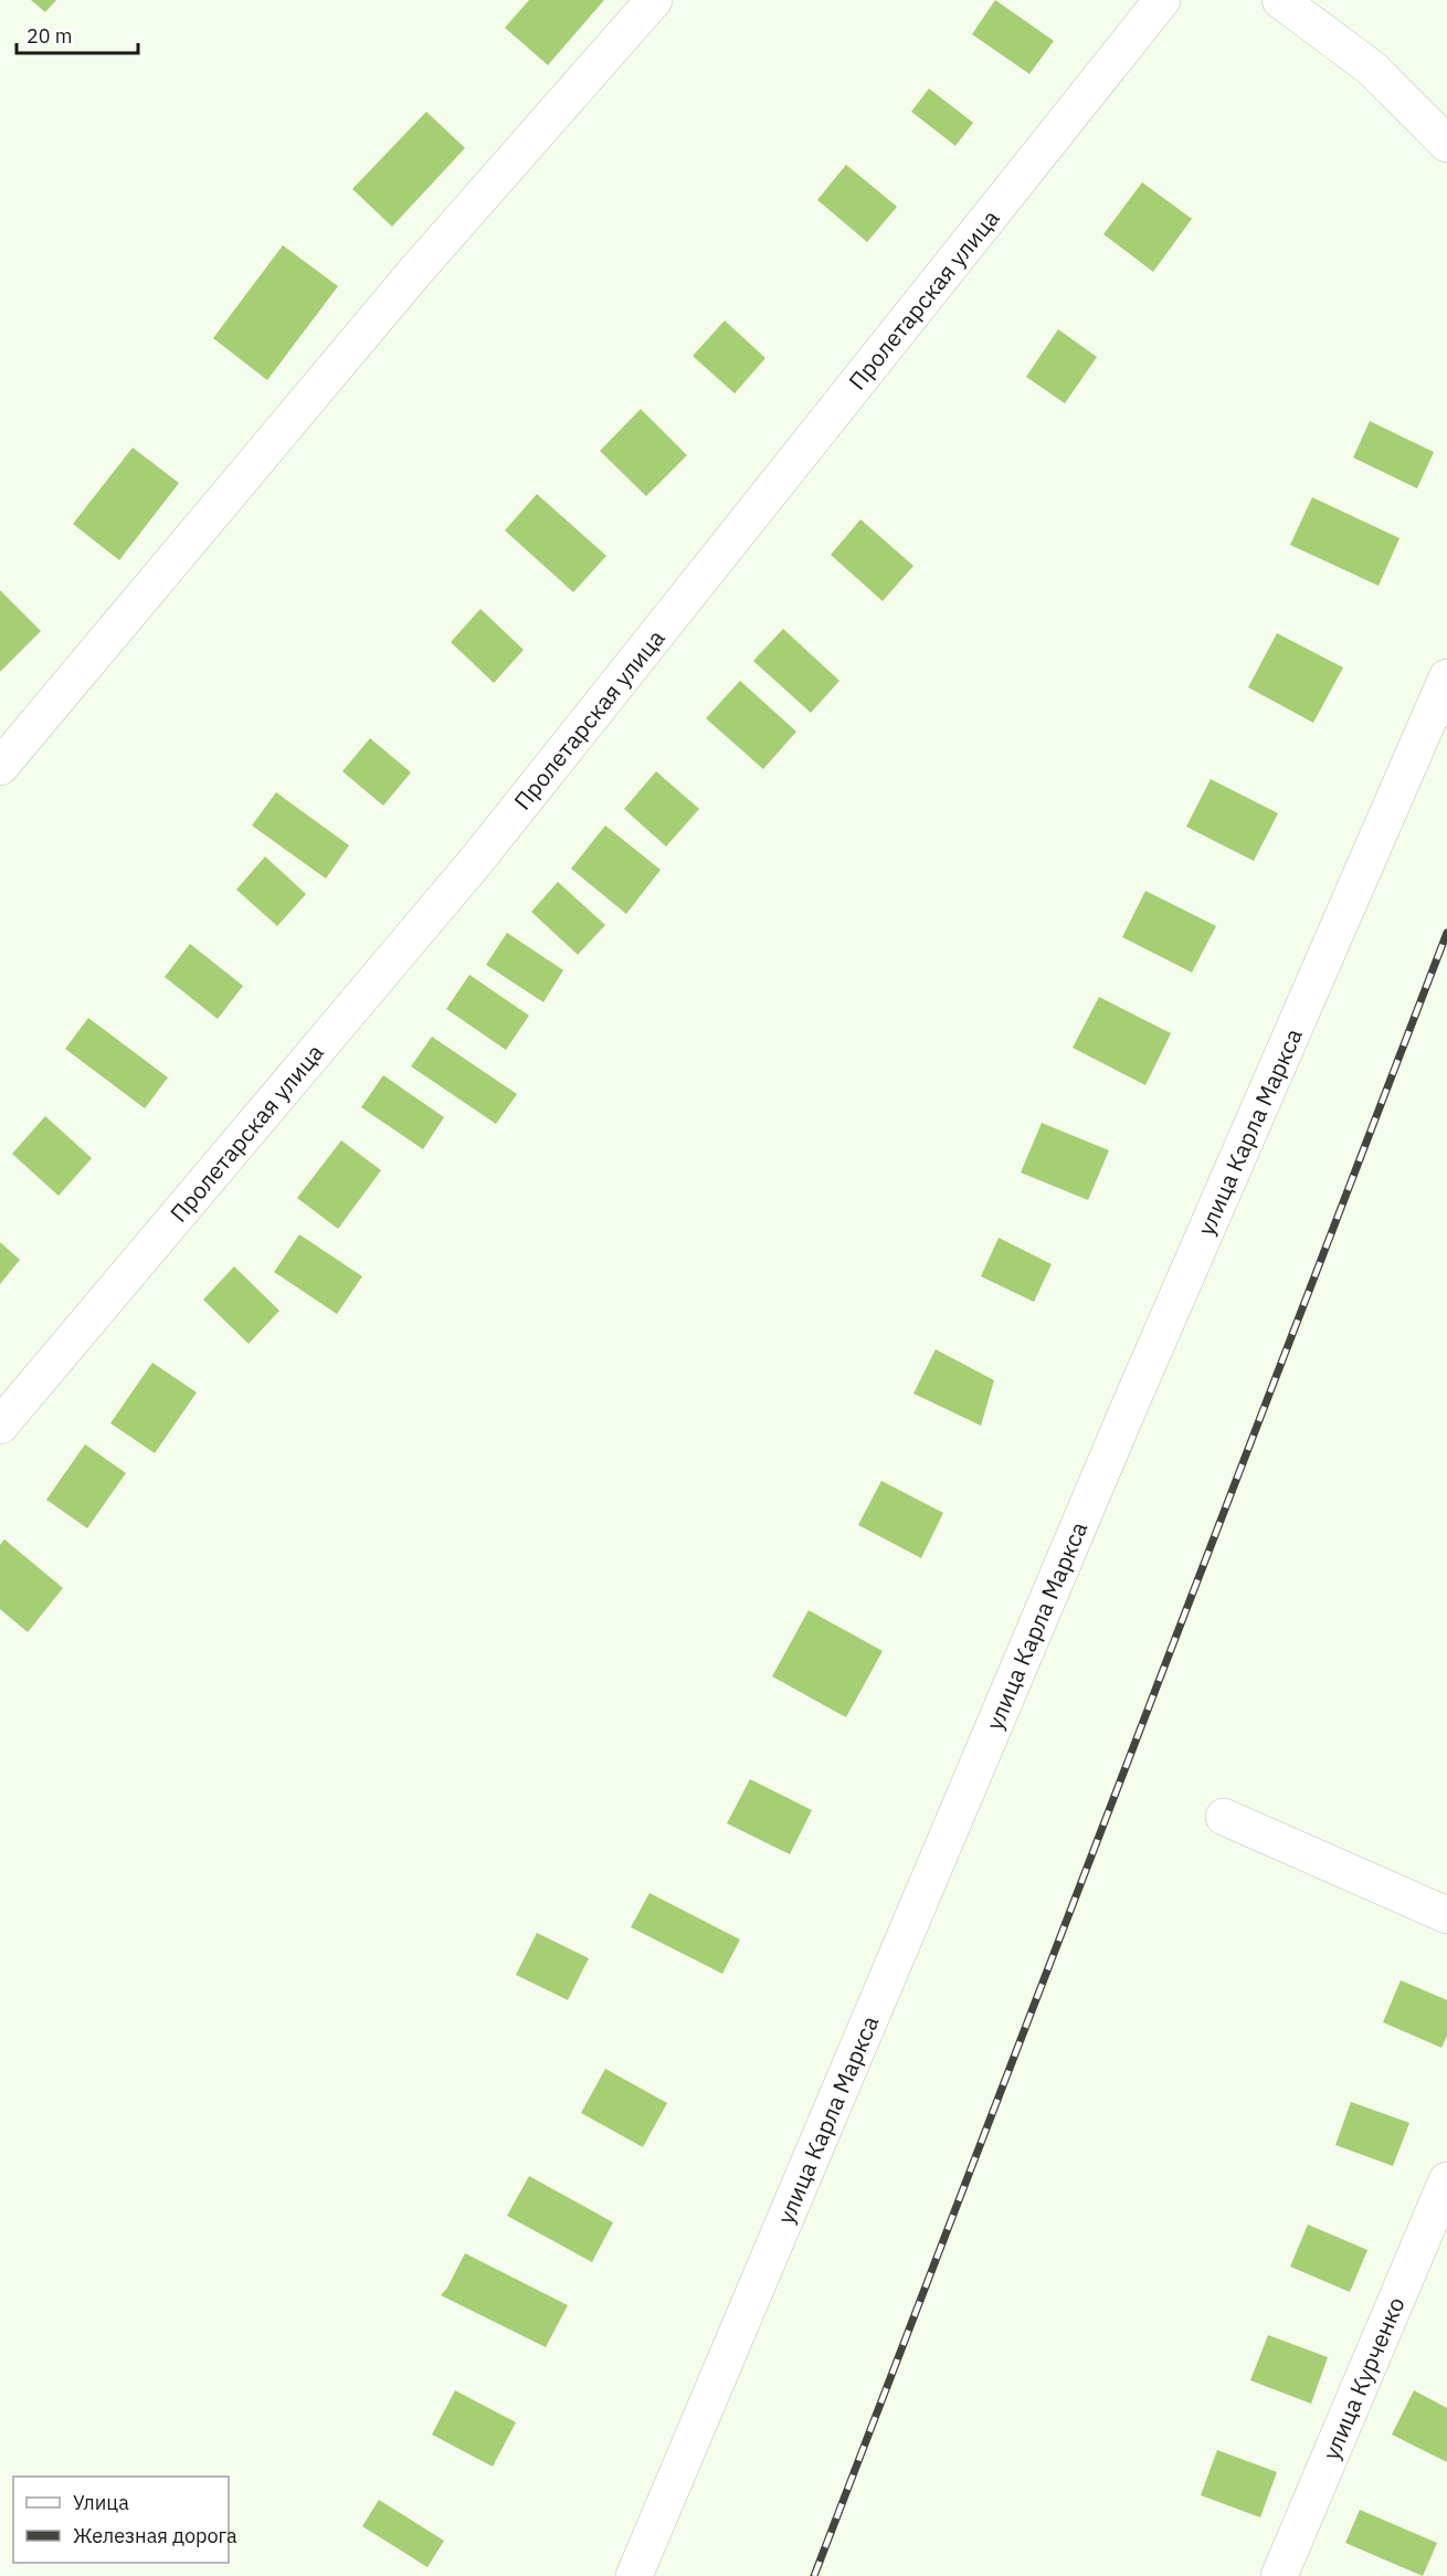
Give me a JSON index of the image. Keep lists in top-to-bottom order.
{
  "streets": {
    "street": ["Пролетарская улица", "улица Карла Маркса", "улица Курченко"]
  },
  "legend": ["Улица", "Железная дорога"],
  "scale_bar": "20 m"
}
